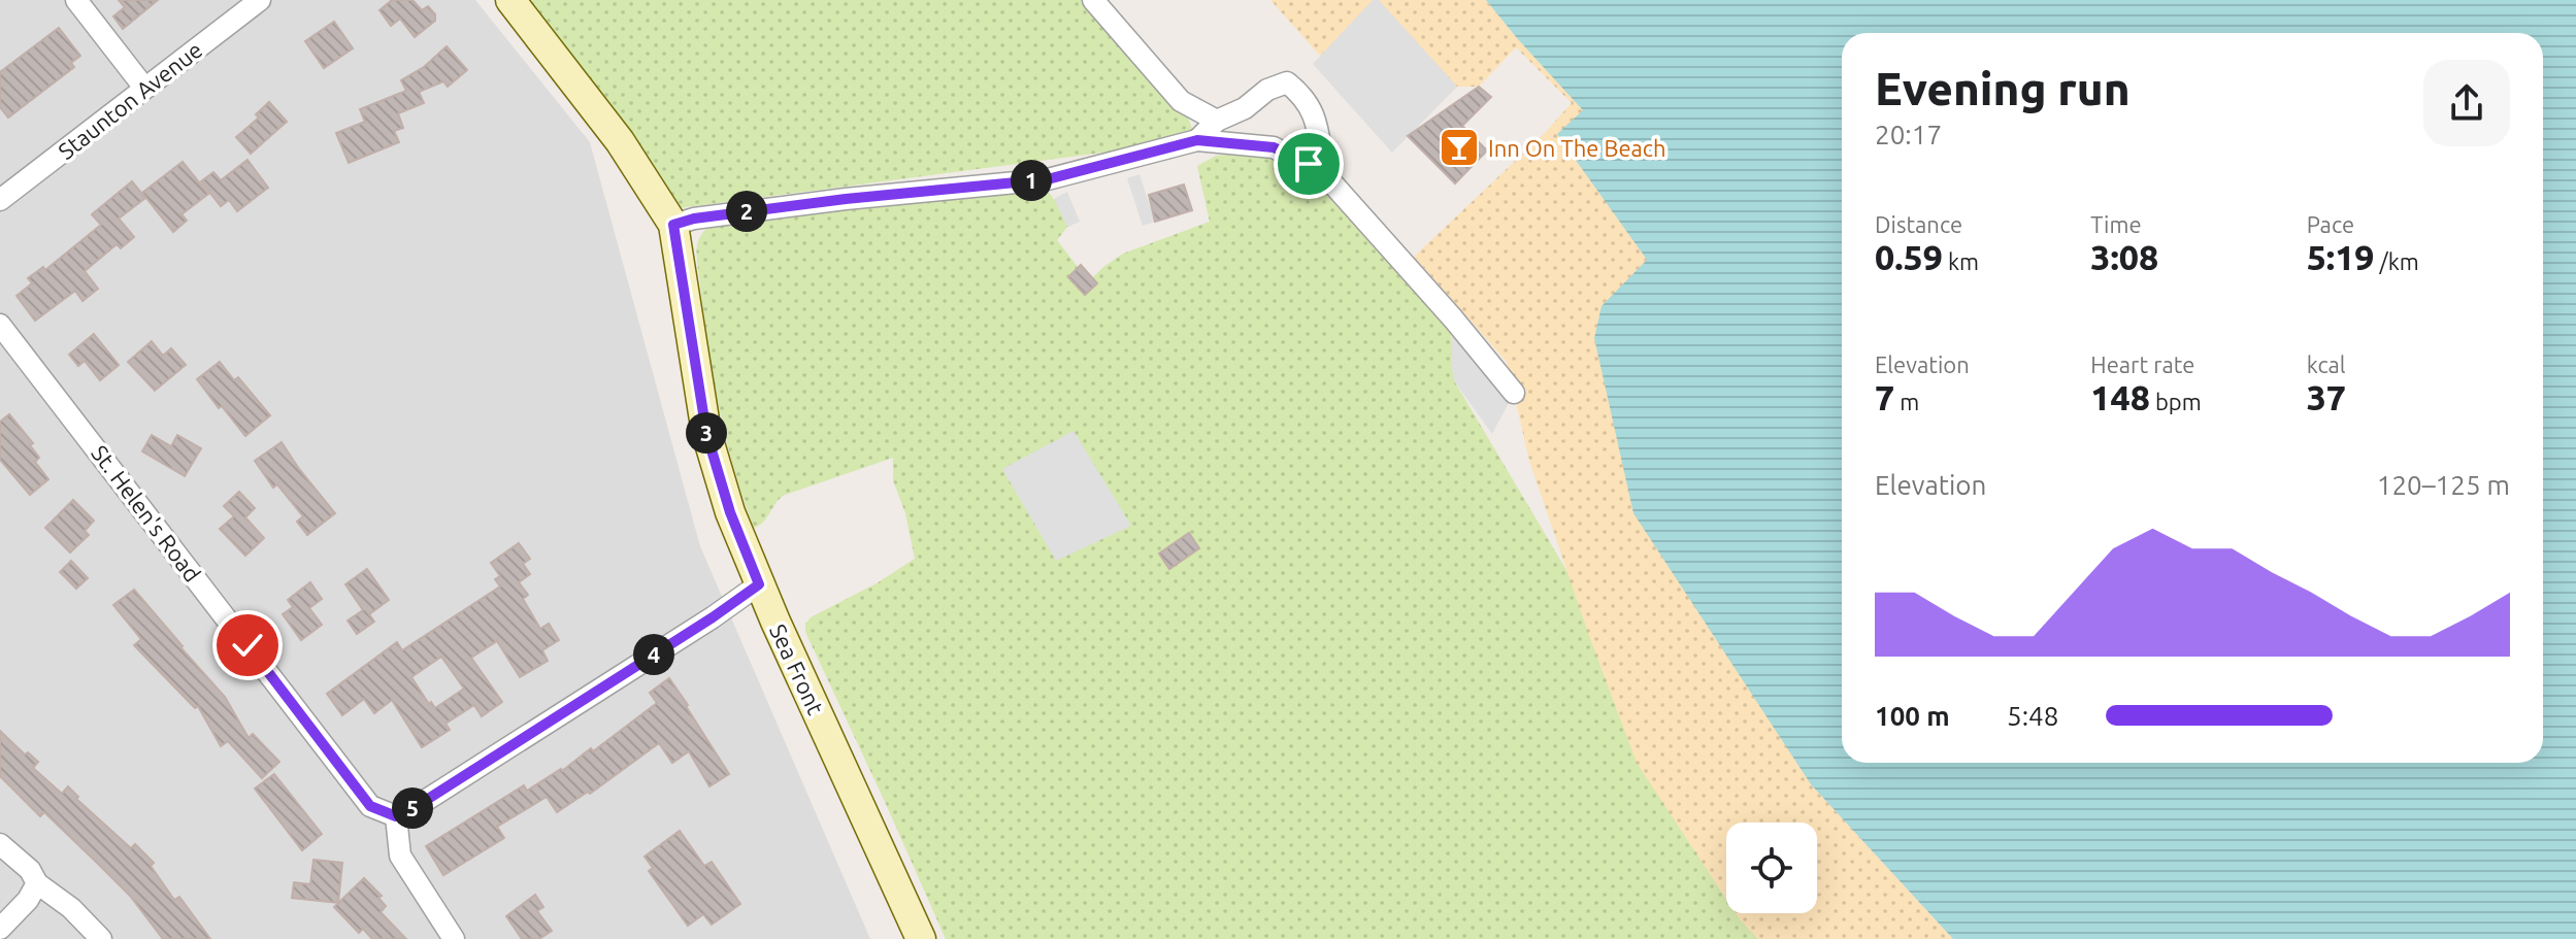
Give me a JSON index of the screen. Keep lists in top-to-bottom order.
{
  "streets": {
    "street": ["Staunton Avenue", "St. Helen's Road", "Sea Front"]
  },
  "places": {
    "bar": ["Inn On The Beach"]
  },
  "page": {
    "heading": ["Evening run", "20:17"],
    "pins": [
      "1",
      "2",
      "3",
      "4",
      "5"
    ],
    "stats": [
      ["Distance", "0.59 km"],
      ["Time", "3:08"],
      ["Pace", "5:19 /km"],
      ["Elevation", "7 m"],
      ["Heart rate", "148 bpm"],
      ["kcal", "37"]
    ],
    "chart": ["Elevation", "120–125 m"],
    "list": [
      {
        "name": "100 m",
        "note": "5:48"
      }
    ]
  }
}
